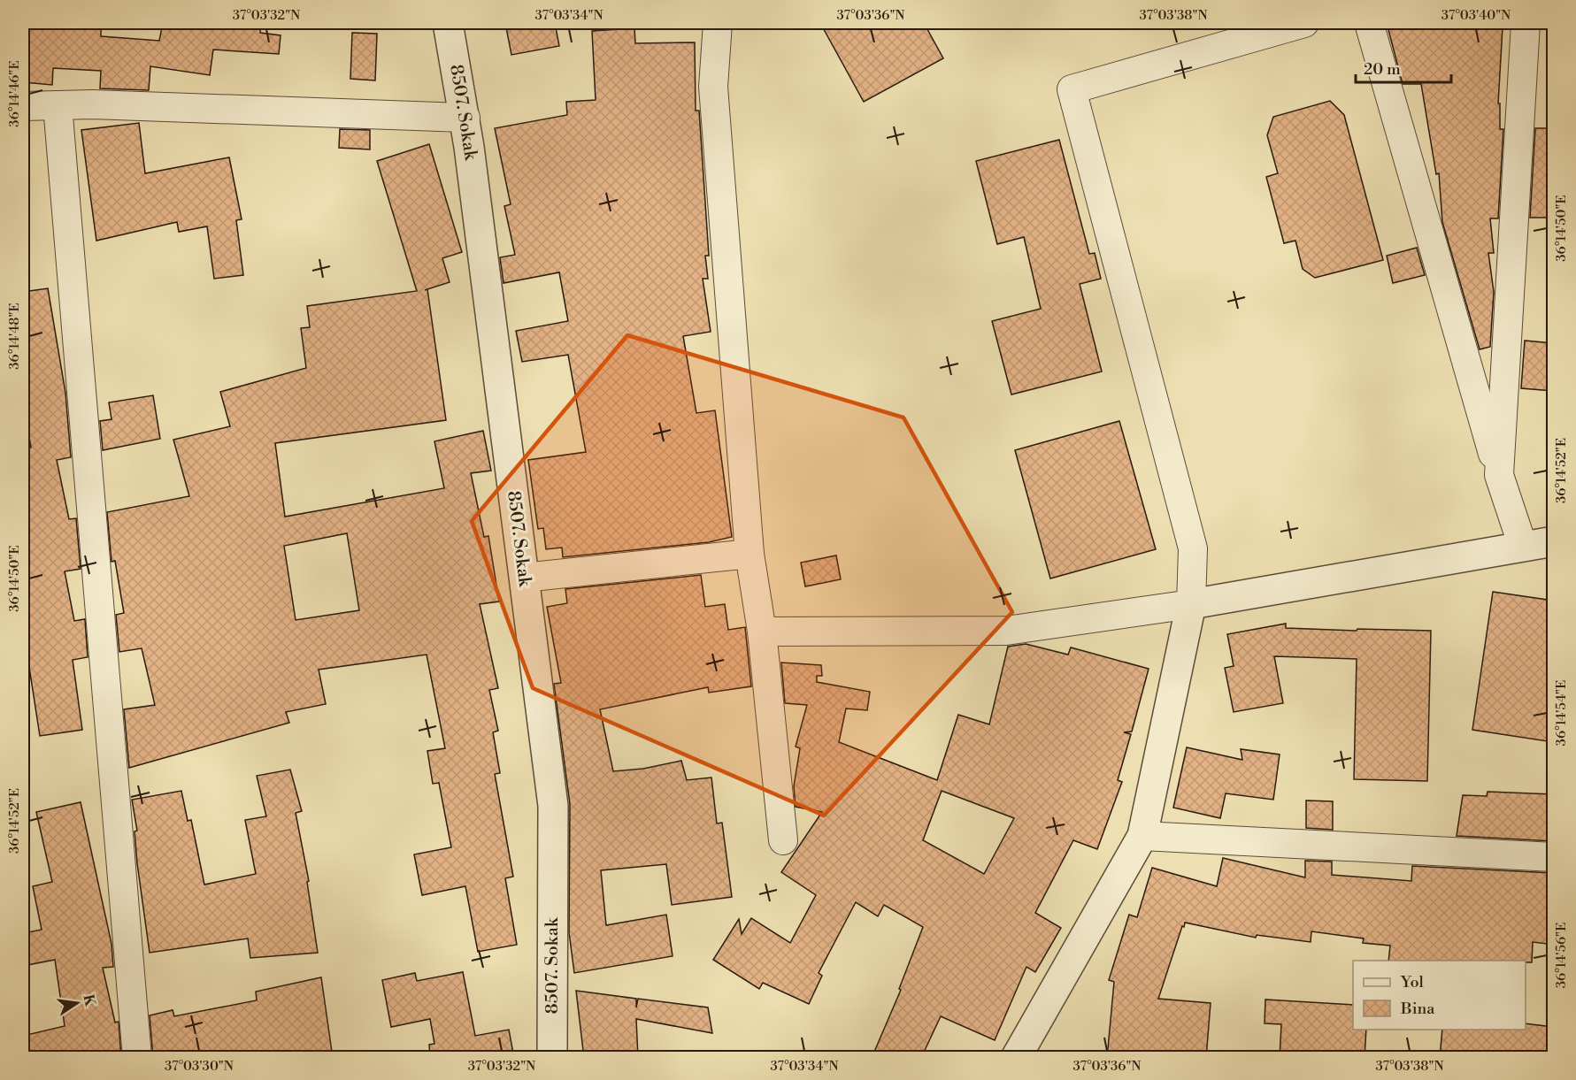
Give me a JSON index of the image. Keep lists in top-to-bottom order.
{
  "streets": {
    "street": ["8507. Sokak"]
  },
  "legend": ["Yol", "Bina"],
  "scale_bar": "20 m",
  "north": "right",
  "coordinates": [
    "37°03'32\"N",
    "37°03'34\"N",
    "37°03'36\"N",
    "37°03'38\"N",
    "37°03'40\"N",
    "36°14'46\"E",
    "36°14'50\"E",
    "36°14'48\"E",
    "36°14'52\"E",
    "36°14'54\"E",
    "36°14'56\"E",
    "37°03'30\"N"
  ]
}
